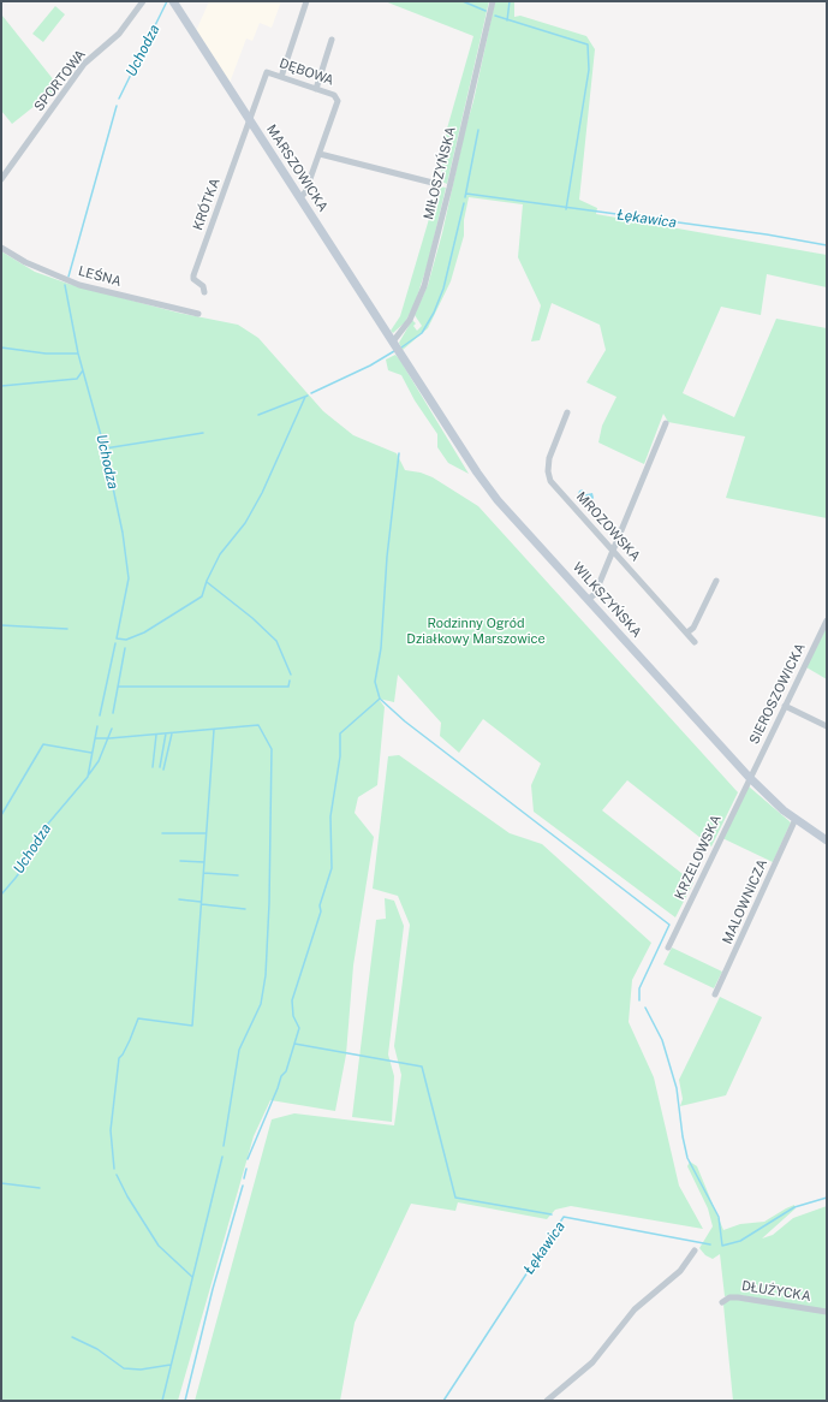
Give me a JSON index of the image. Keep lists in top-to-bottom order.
{
  "streets": {
    "street": [
      "DĘBOWA",
      "SPORTOWA",
      "MARSZOWICKA",
      "MIŁOSZYŃSKA",
      "KRÓTKA",
      "LEŚNA",
      "MROZOWSKA",
      "WILKSZYŃSKA",
      "SIEROSZOWICKA",
      "KRZELOWSKA",
      "MALOWNICZA",
      "DŁUŻYCKA"
    ]
  },
  "crossings": [
    ["DĘBOWA", "MARSZOWICKA"],
    ["DĘBOWA", "KRÓTKA"],
    ["MARSZOWICKA", "MIŁOSZYŃSKA"],
    ["MARSZOWICKA", "KRÓTKA"],
    ["MARSZOWICKA", "WILKSZYŃSKA"],
    ["WILKSZYŃSKA", "SIEROSZOWICKA"],
    ["WILKSZYŃSKA", "KRZELOWSKA"],
    ["WILKSZYŃSKA", "MALOWNICZA"],
    ["SIEROSZOWICKA", "KRZELOWSKA"]
  ],
  "water": ["Uchodza", "Łękawica"],
  "parks": ["Rodzinny Ogród Działkowy Marszowice"]
}
